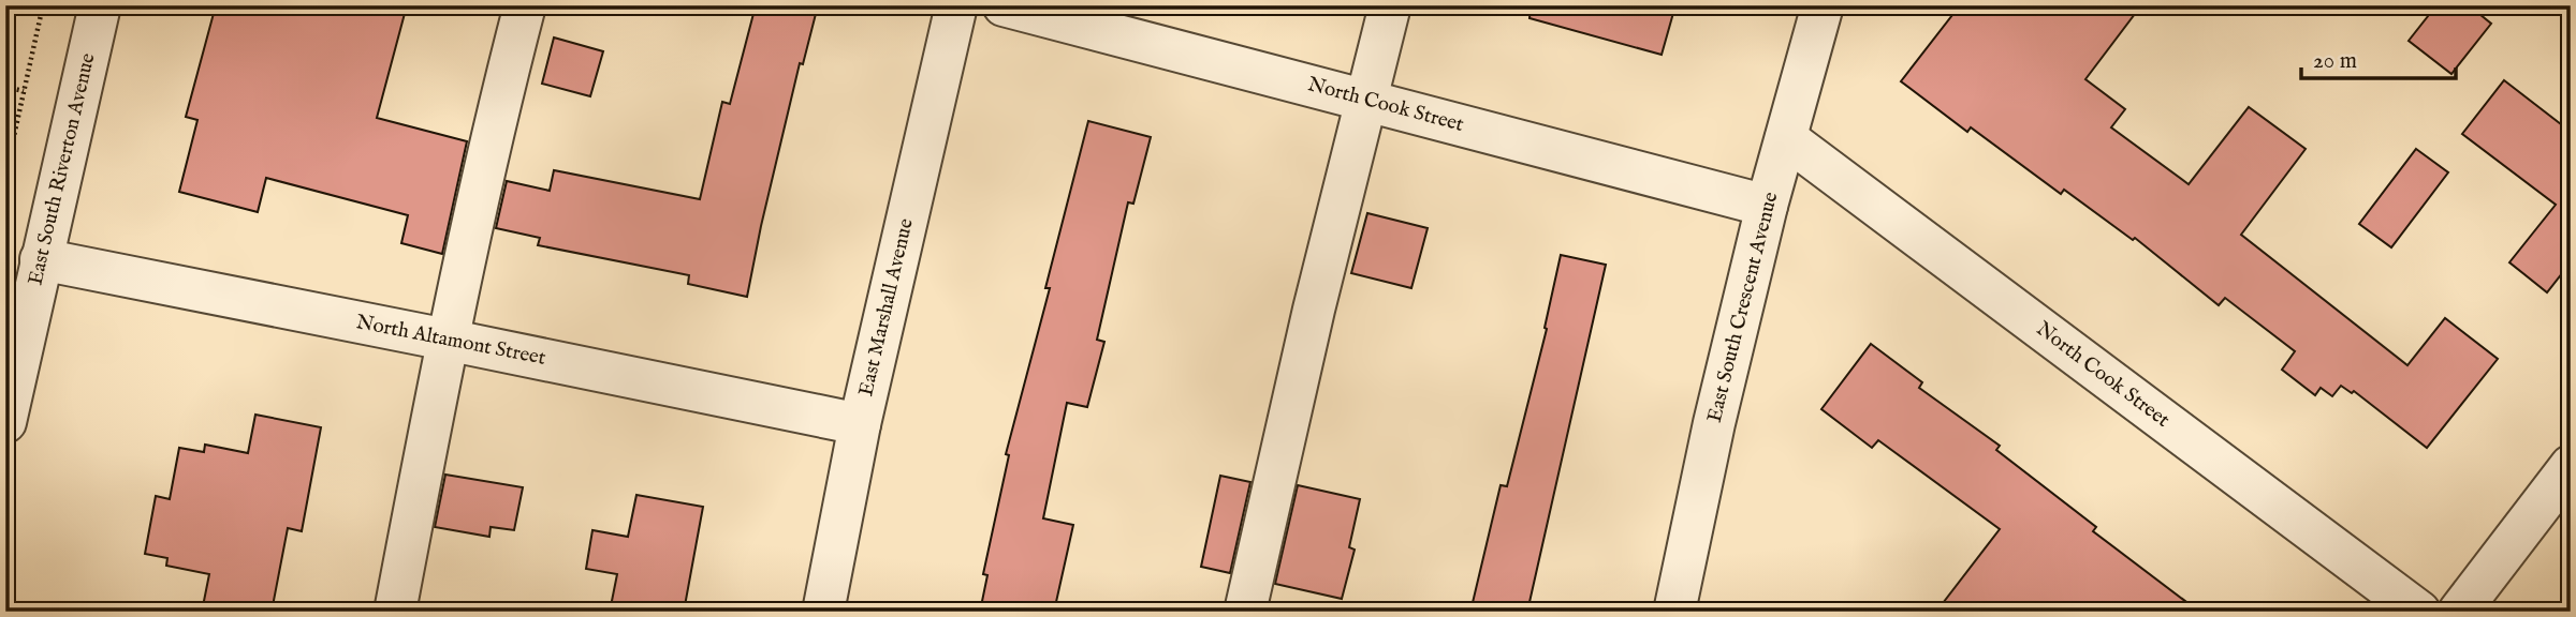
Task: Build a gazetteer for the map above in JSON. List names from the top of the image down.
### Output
{
  "streets": {
    "street": [
      "North Cook Street",
      "East South Riverton Avenue",
      "East Marshall Avenue",
      "East South Crescent Avenue",
      "North Altamont Street"
    ]
  },
  "crossings": [
    ["North Cook Street", "East South Crescent Avenue"],
    ["East South Riverton Avenue", "North Altamont Street"],
    ["East Marshall Avenue", "North Altamont Street"]
  ],
  "scale_bar": "20 m"
}
